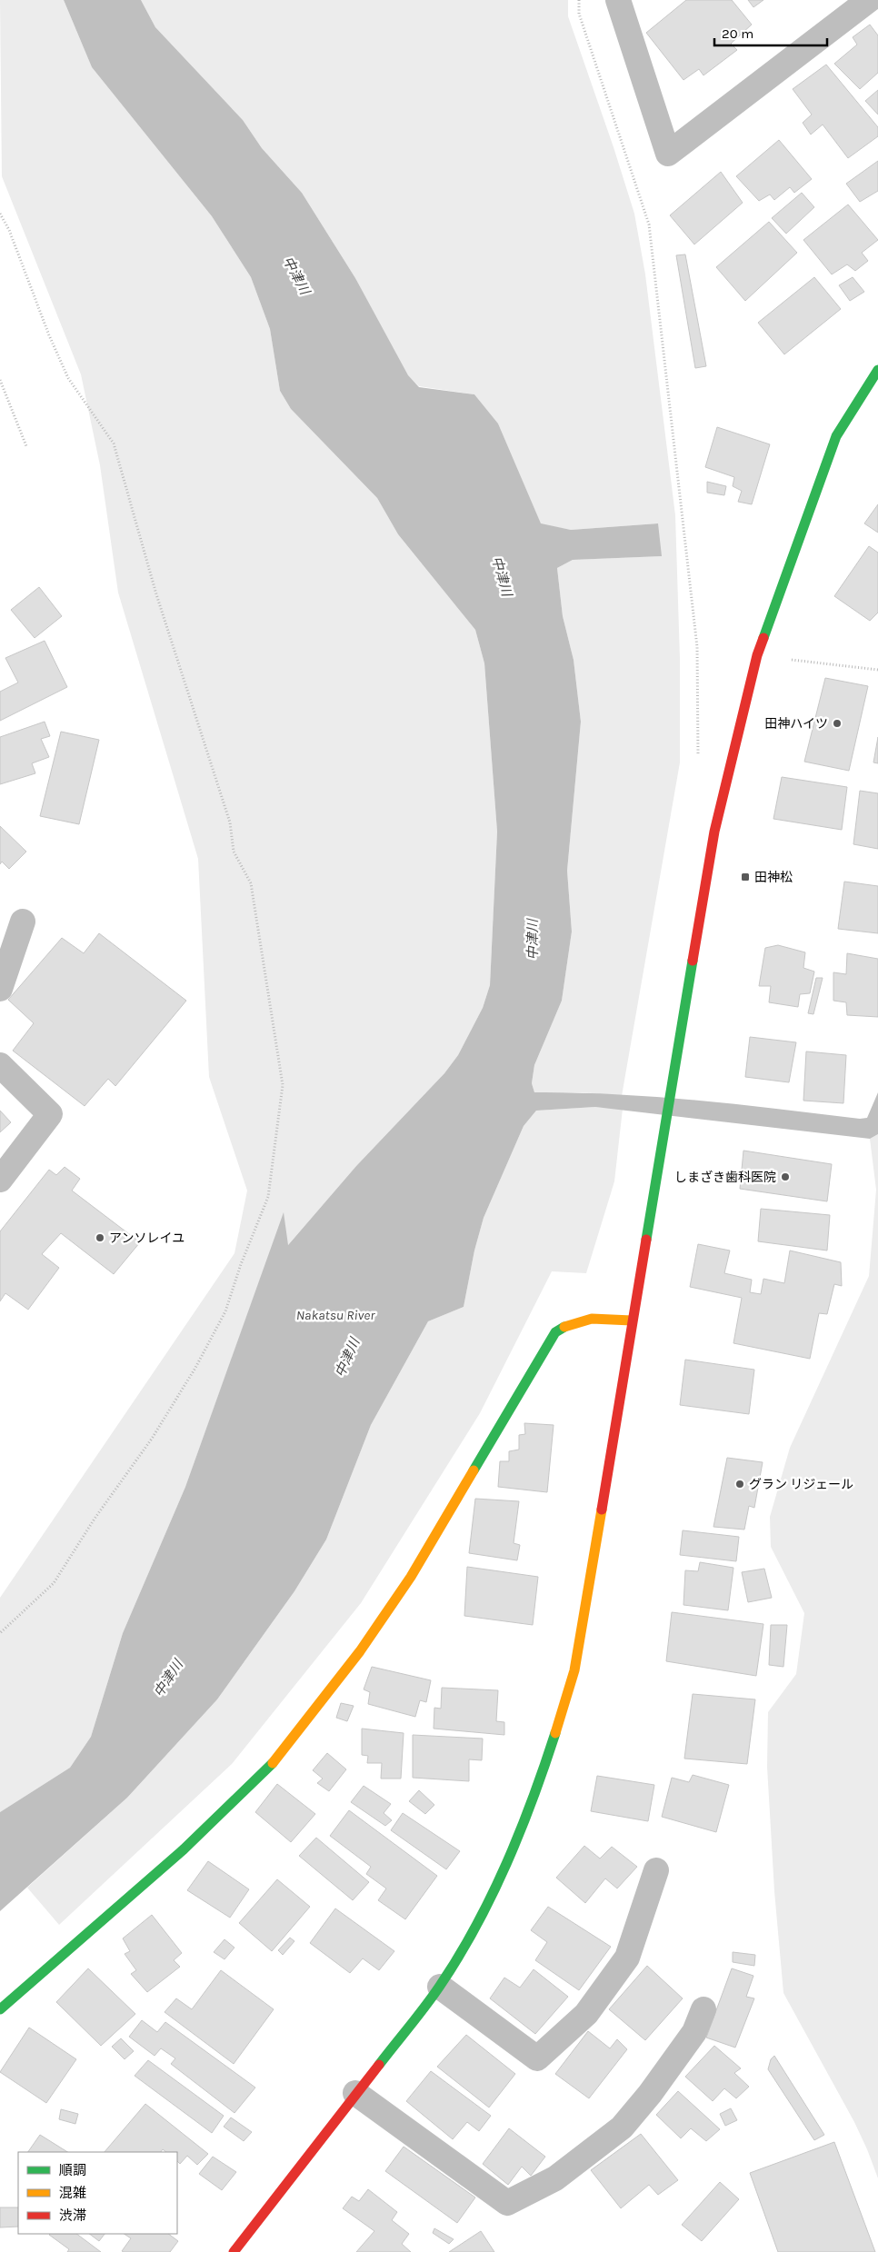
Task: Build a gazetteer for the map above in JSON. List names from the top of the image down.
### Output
{
  "water": ["中津川", "Nakatsu River"],
  "places": {
    "other": [
      "田神ハイツ",
      "しまざき歯科医院",
      "アンソレイユ",
      "グラン リジェール"
    ],
    "transit": ["田神松"]
  },
  "legend": ["順調", "混雑", "渋滞"],
  "scale_bar": "20 m"
}
